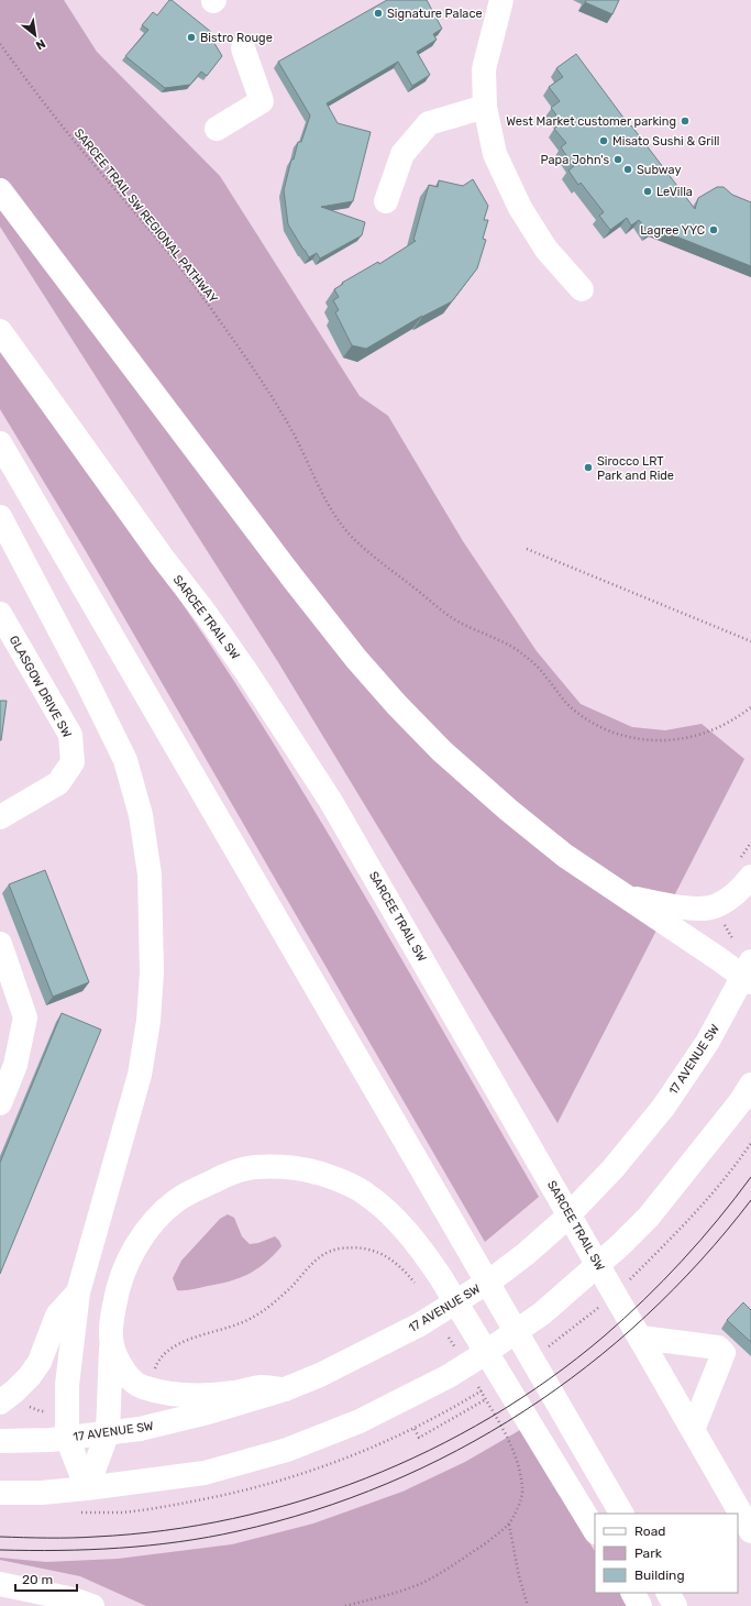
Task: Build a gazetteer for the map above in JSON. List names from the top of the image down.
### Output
{
  "streets": {
    "main road": ["SARCEE TRAIL SW", "GLASGOW DRIVE SW", "17 AVENUE SW"],
    "path": ["SARCEE TRAIL SW REGIONAL PATHWAY"]
  },
  "places": [
    "Signature Palace",
    "Bistro Rouge",
    "West Market customer parking",
    "Misato Sushi & Grill",
    "Papa John's",
    "Subway",
    "LeVilla",
    "Lagree YYC",
    "Sirocco LRT Park and Ride"
  ],
  "legend": ["Road", "Park", "Building"],
  "scale_bar": "20 m",
  "north": "bottom right"
}
